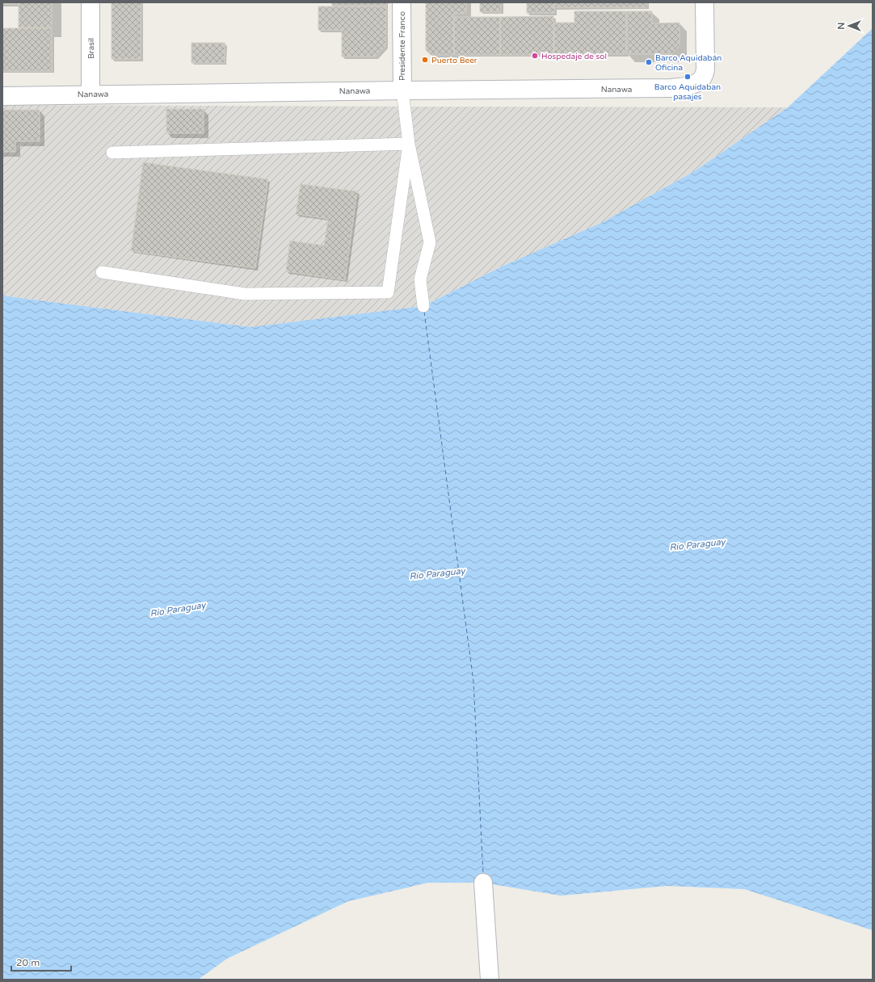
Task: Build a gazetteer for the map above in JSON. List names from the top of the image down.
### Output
{
  "streets": {
    "street": ["Presidente Franco", "Brasil", "Nanawa"]
  },
  "crossings": [
    ["Presidente Franco", "Nanawa"],
    ["Brasil", "Nanawa"]
  ],
  "water": ["Río Paraguay"],
  "places": [
    "Hospedaje de sol",
    "Puerto Beer",
    "Barco Aquidabán Oficina",
    "Barco Aquidaban pasajes"
  ],
  "scale_bar": "20 m",
  "north": "left"
}
